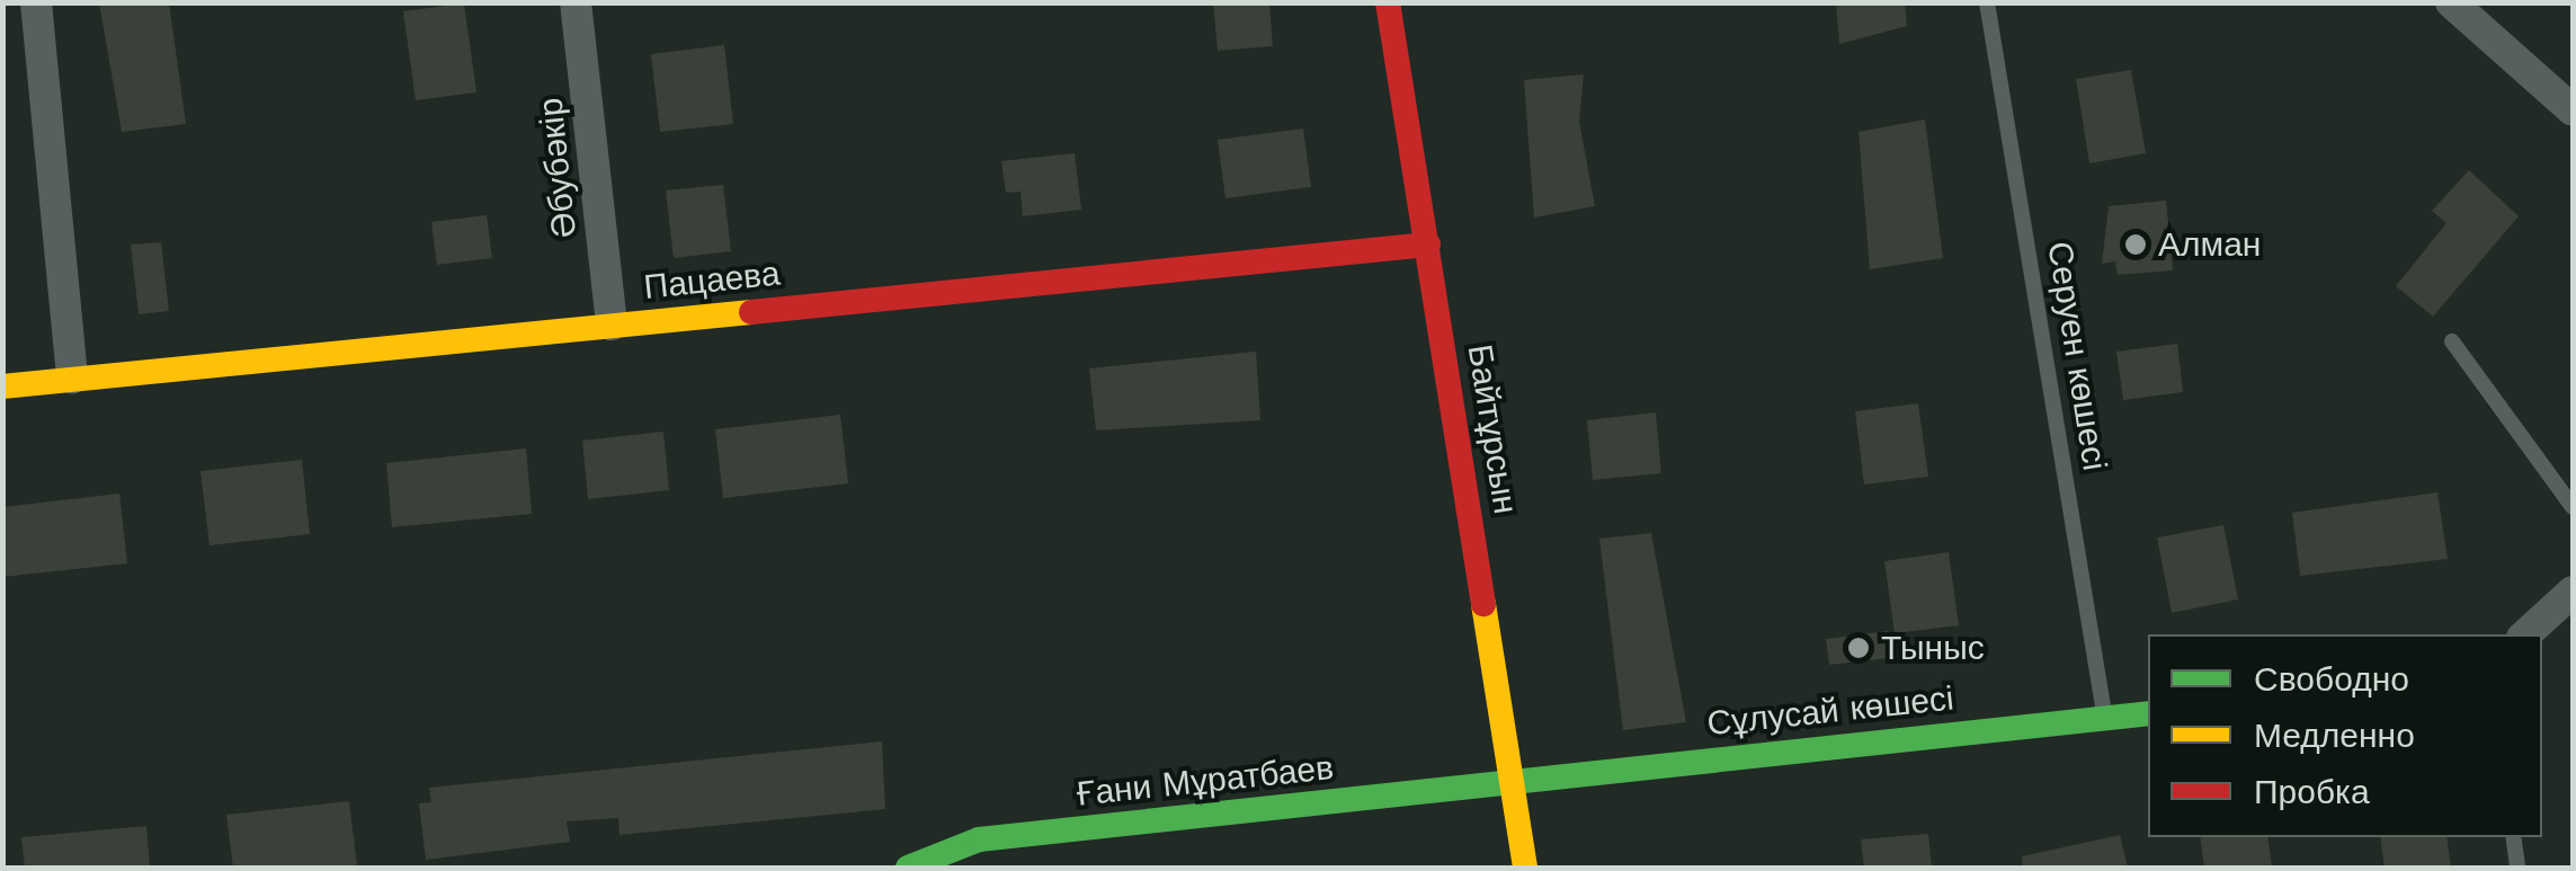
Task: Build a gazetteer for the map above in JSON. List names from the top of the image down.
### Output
{
  "streets": {
    "street": [
      "Әбубәкір",
      "Пацаева",
      "Байтұрсын",
      "Сұлусай көшесі",
      "Ғани Мұратбаев"
    ],
    "lane": ["Серуен көшесі"]
  },
  "crossings": [
    ["Әбубәкір", "Пацаева"],
    ["Пацаева", "Байтұрсын"],
    ["Серуен көшесі", "Сұлусай көшесі"],
    ["Байтұрсын", "Сұлусай көшесі"],
    ["Байтұрсын", "Ғани Мұратбаев"],
    ["Сұлусай көшесі", "Ғани Мұратбаев"]
  ],
  "places": ["Алман", "Тыныс"],
  "legend": ["Свободно", "Медленно", "Пробка"]
}
